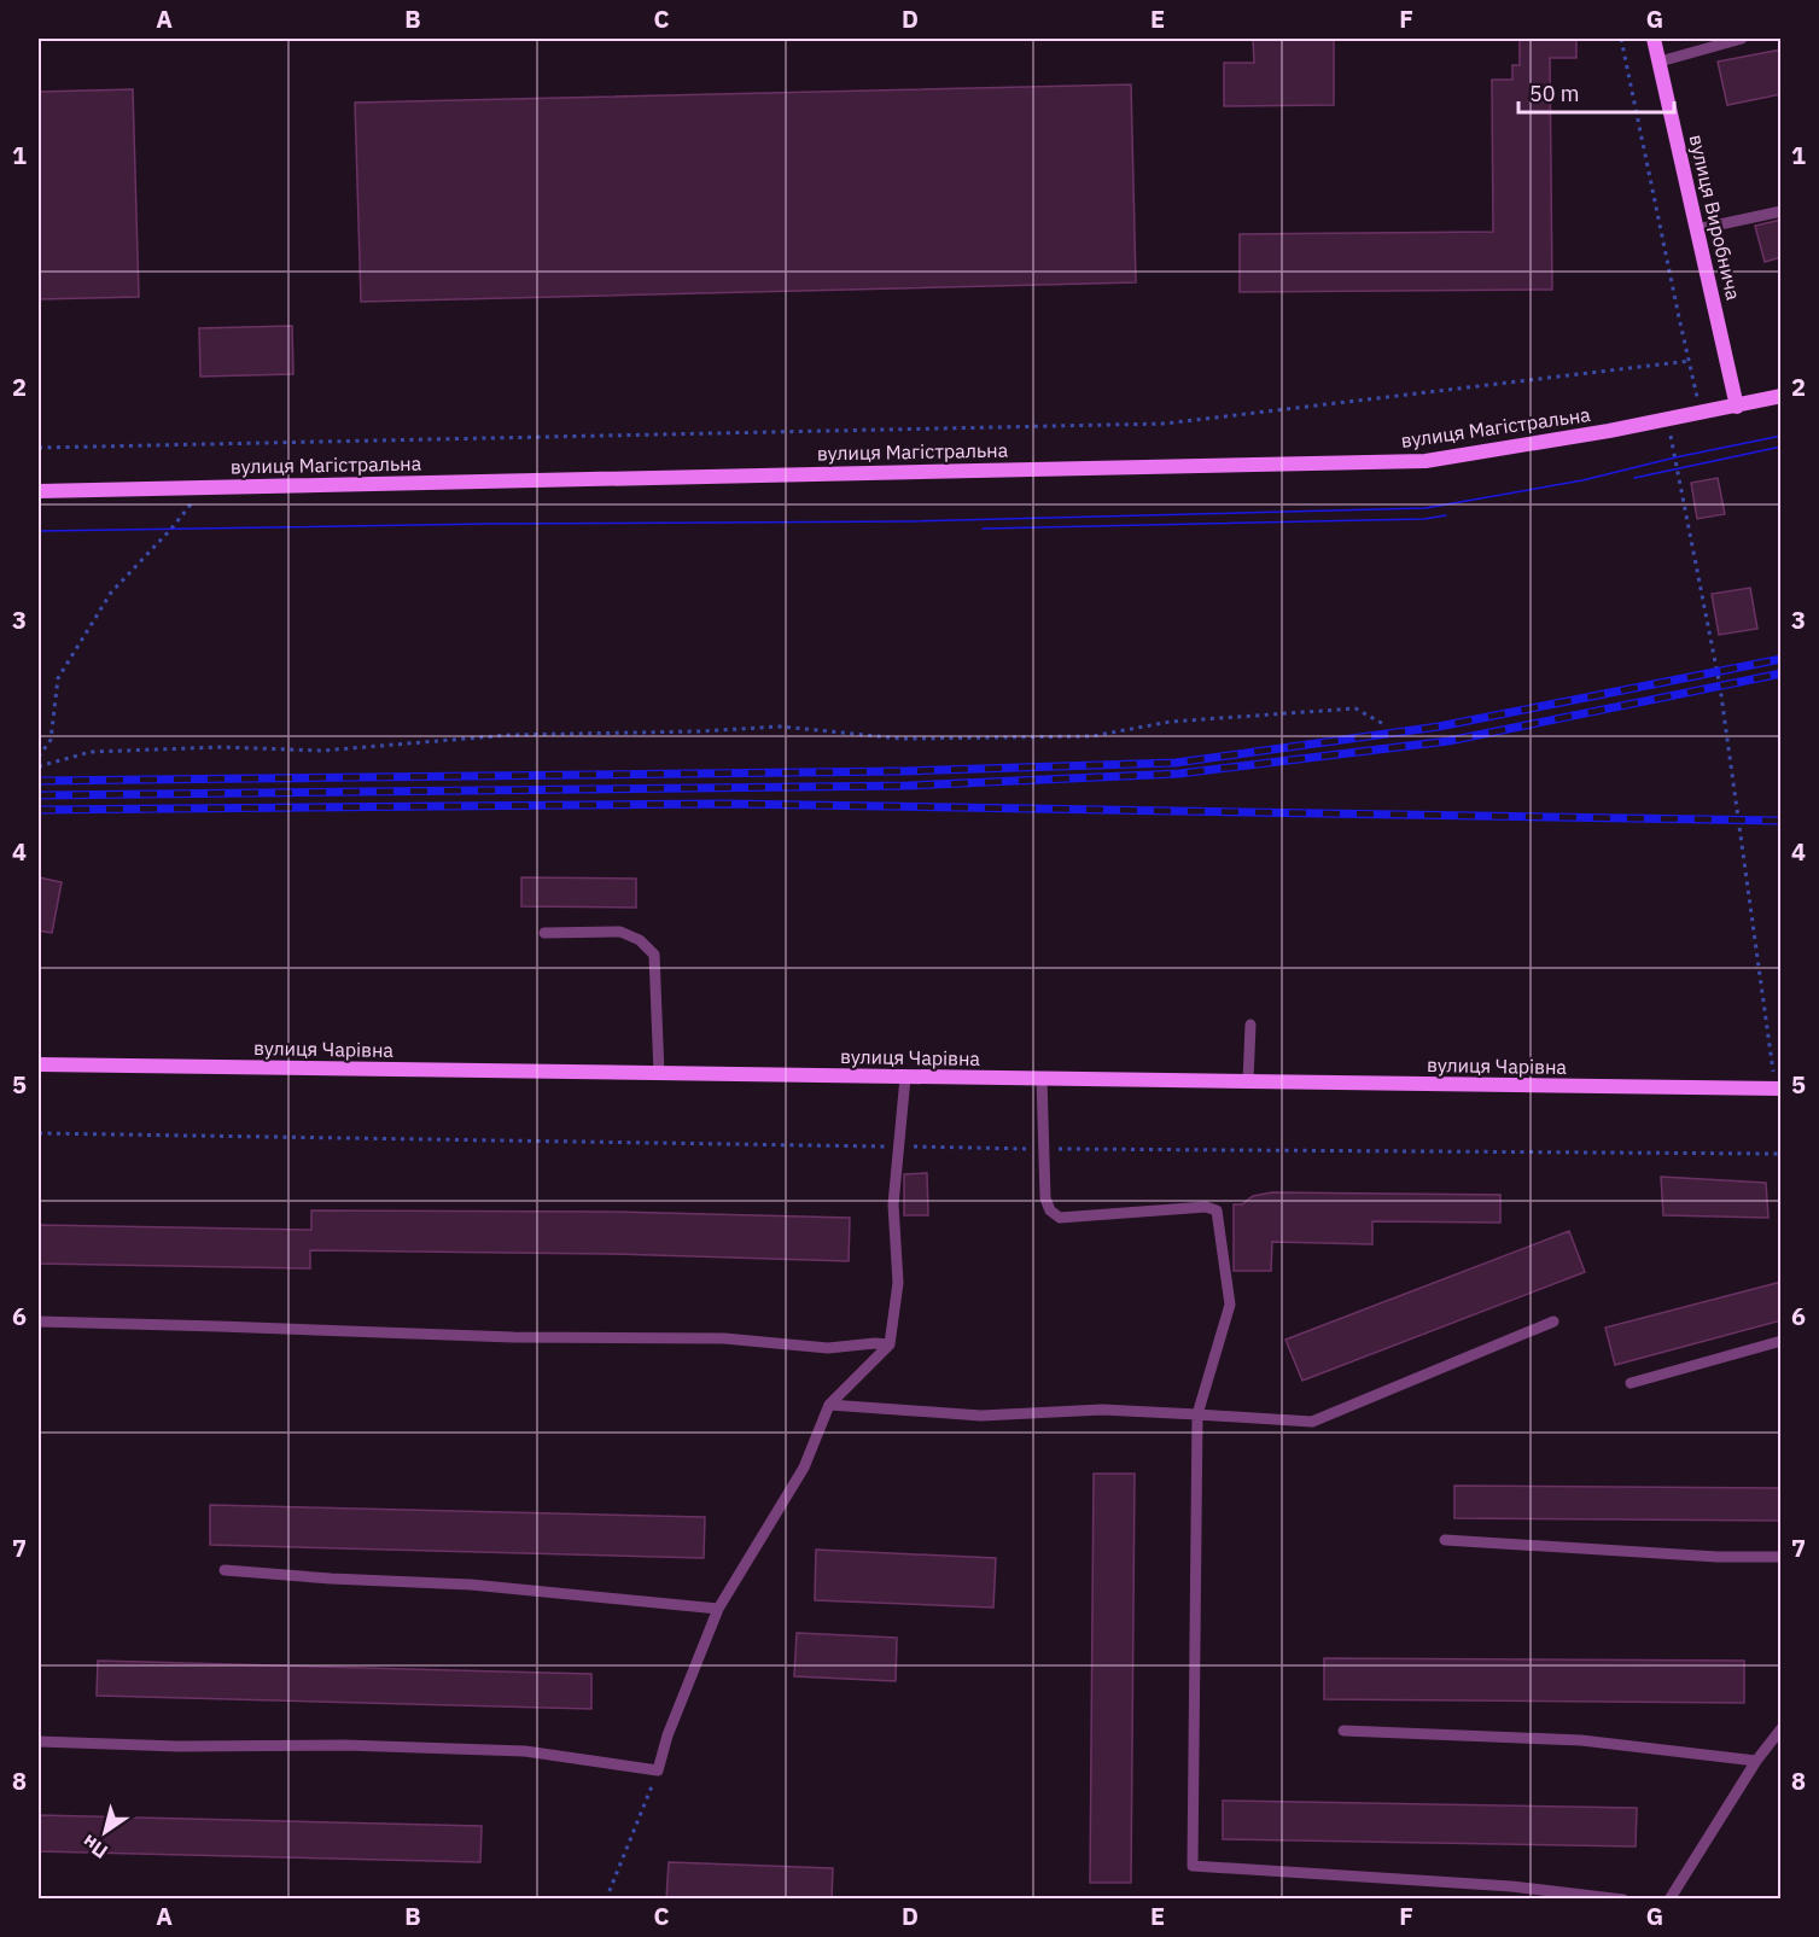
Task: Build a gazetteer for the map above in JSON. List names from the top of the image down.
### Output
{
  "streets": {
    "street": ["вулиця Виробнича", "вулиця Магістральна", "вулиця Чарівна"]
  },
  "crossings": [
    ["вулиця Виробнича", "вулиця Магістральна"]
  ],
  "scale_bar": "50 m",
  "north": "bottom left",
  "grid": {
    "columns": [
      "A",
      "B",
      "C",
      "D",
      "E",
      "F",
      "G"
    ],
    "rows": [
      "1",
      "2",
      "3",
      "4",
      "5",
      "6",
      "7",
      "8"
    ]
  }
}
